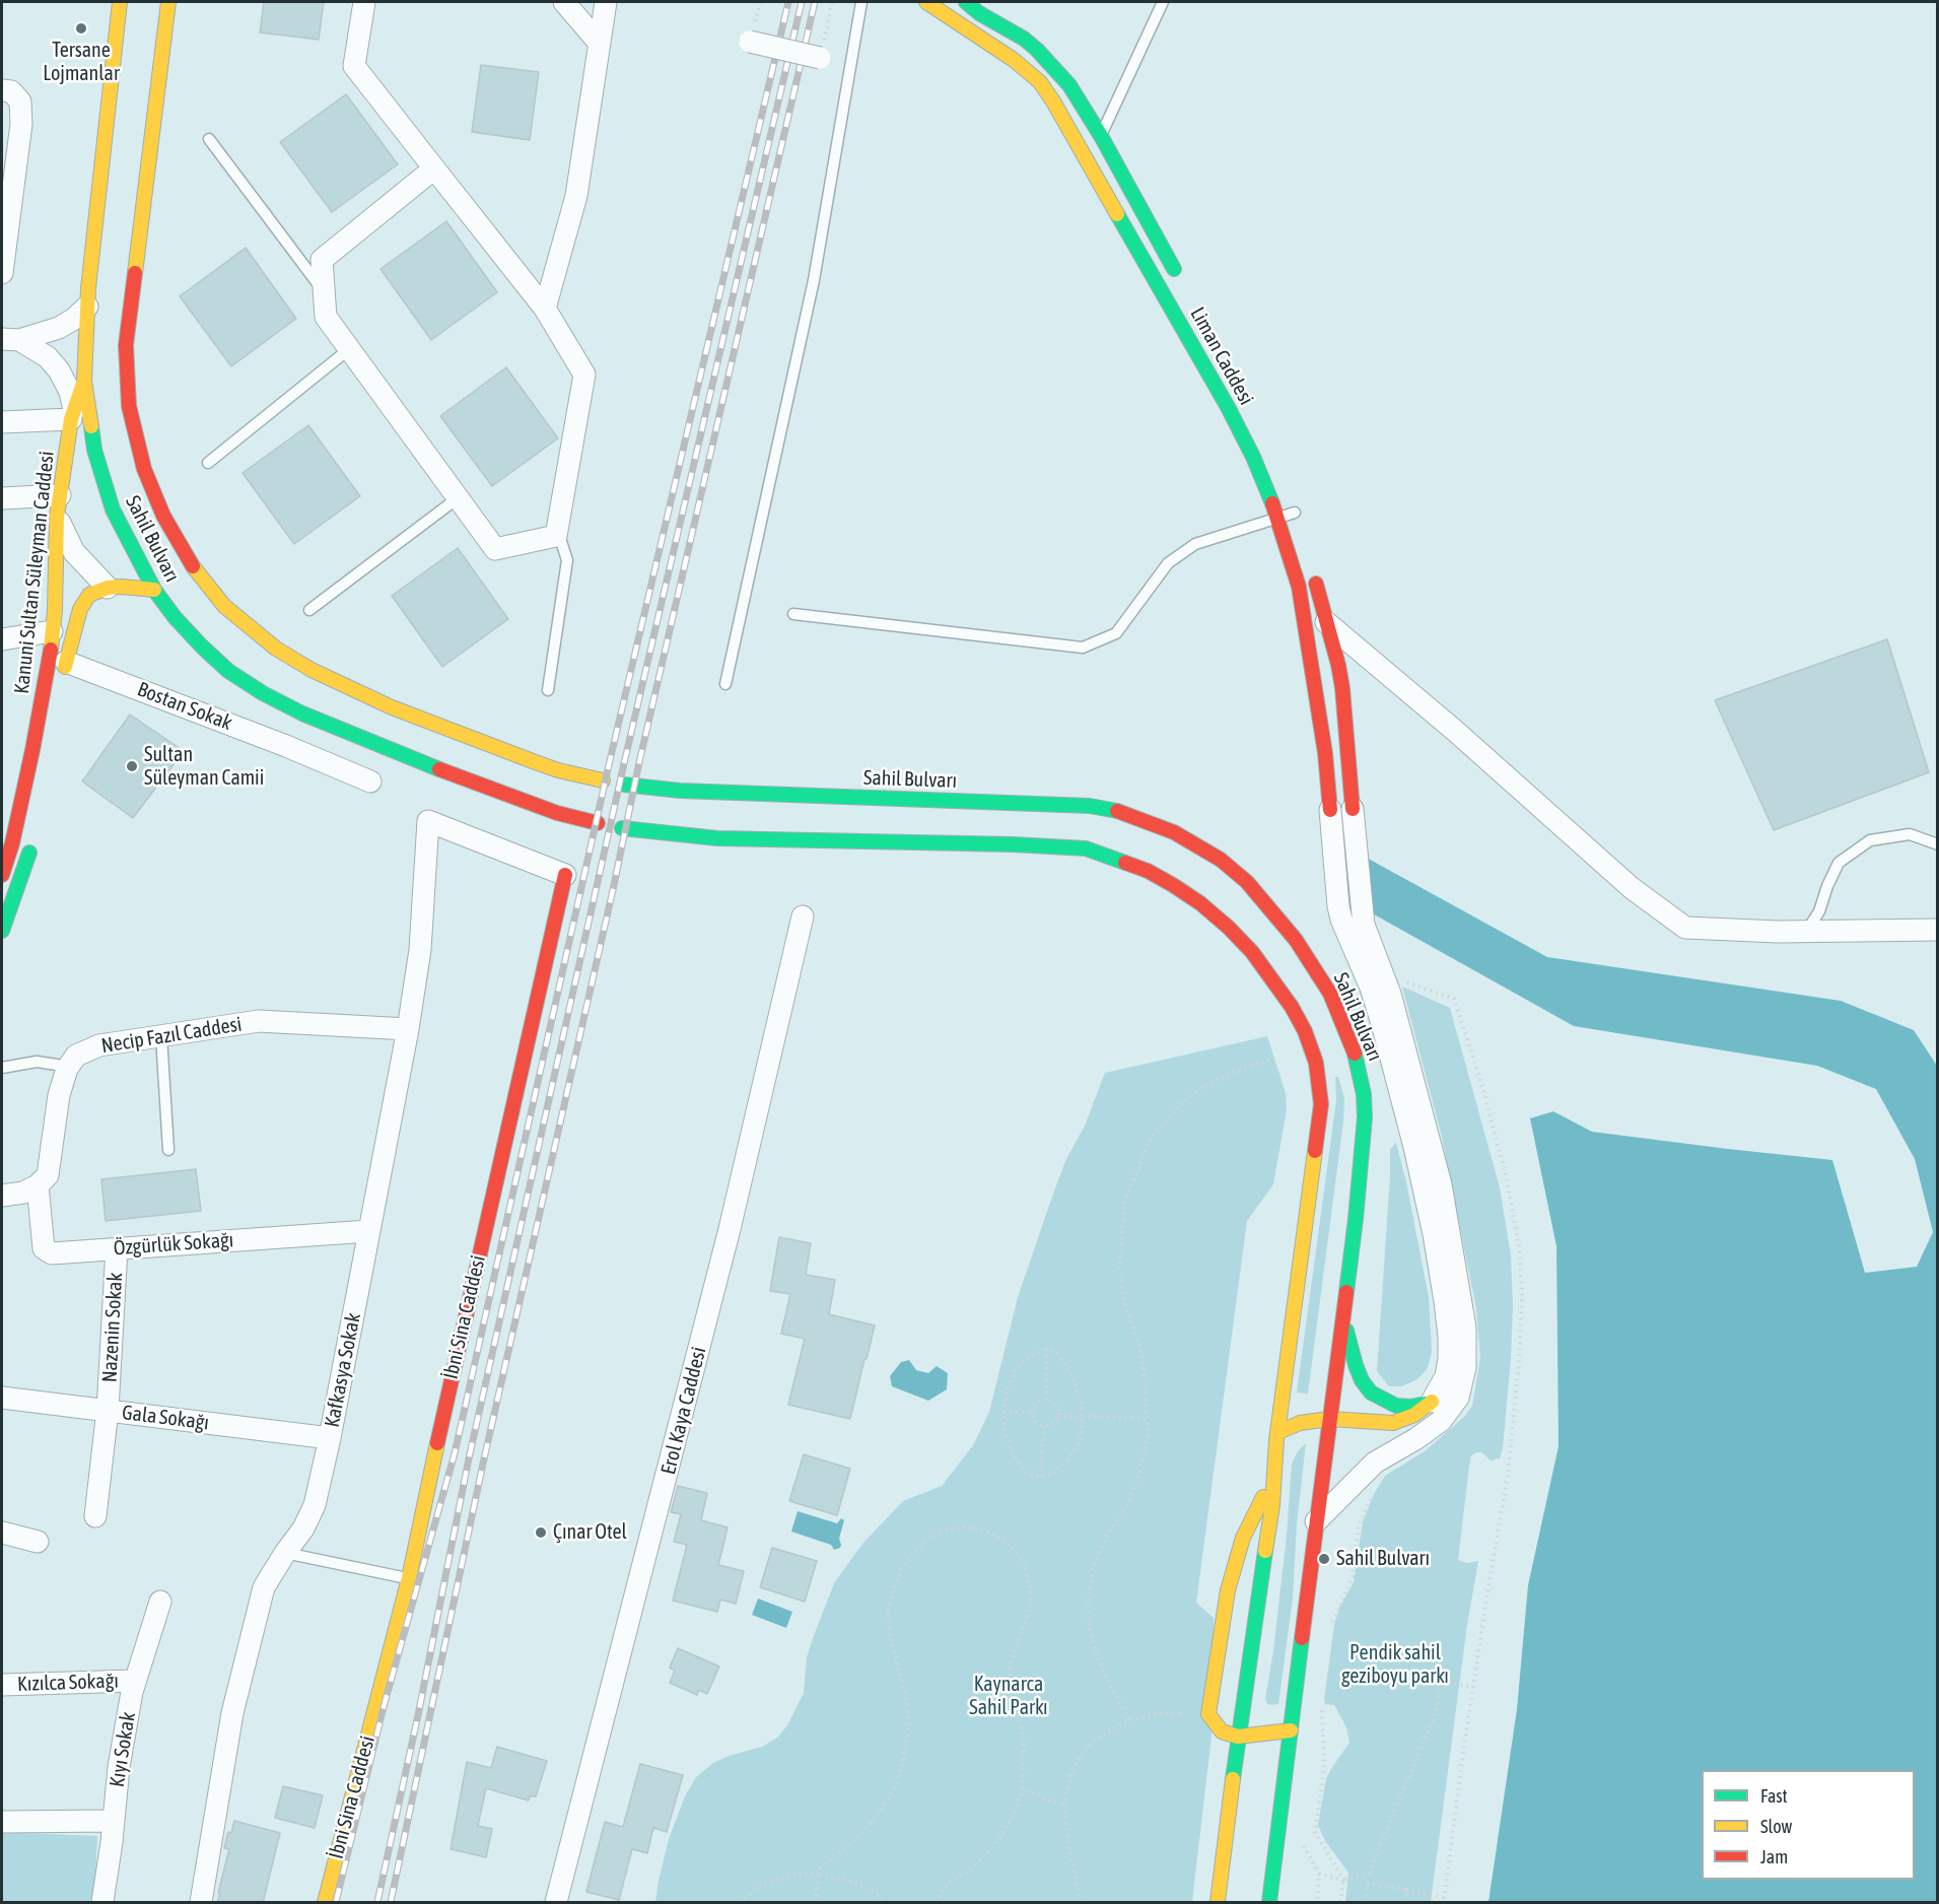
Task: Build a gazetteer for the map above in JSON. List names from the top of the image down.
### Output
{
  "streets": {
    "main road": [
      "Liman Caddesi",
      "Sahil Bulvarı",
      "Kanuni Sultan Süleyman Caddesi",
      "İbni Sina Caddesi"
    ],
    "street": [
      "Bostan Sokak",
      "Necip Fazıl Caddesi",
      "Özgürlük Sokağı",
      "Nazenin Sokak",
      "Kafkasya Sokak",
      "Erol Kaya Caddesi",
      "Gala Sokağı",
      "Kızılca Sokağı",
      "Kıyı Sokak"
    ]
  },
  "crossings": [
    ["Sahil Bulvarı", "Kanuni Sultan Süleyman Caddesi"],
    ["Kanuni Sultan Süleyman Caddesi", "Bostan Sokak"],
    ["Necip Fazıl Caddesi", "Kafkasya Sokak"],
    ["Özgürlük Sokağı", "Nazenin Sokak"],
    ["Özgürlük Sokağı", "Kafkasya Sokak"],
    ["İbni Sina Caddesi", "Kafkasya Sokak"],
    ["Nazenin Sokak", "Gala Sokağı"],
    ["Kafkasya Sokak", "Gala Sokağı"],
    ["Kızılca Sokağı", "Kıyı Sokak"]
  ],
  "parks": ["Pendik sahil geziboyu parkı", "Kaynarca Sahil Parkı"],
  "places": [
    "Tersane Lojmanlar",
    "Sultan Süleyman Camii",
    "Çınar Otel",
    "Sahil Bulvarı"
  ],
  "legend": ["Fast", "Slow", "Jam"]
}
